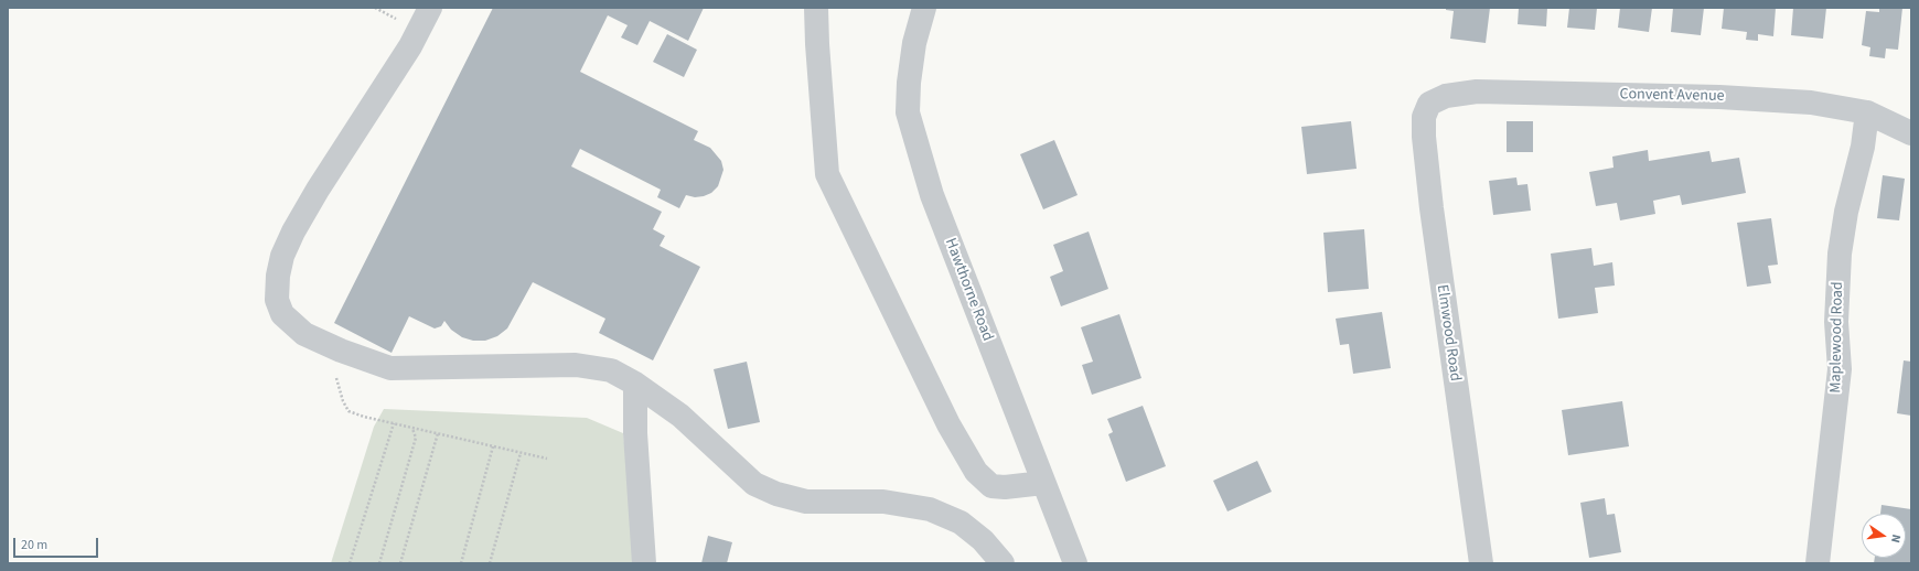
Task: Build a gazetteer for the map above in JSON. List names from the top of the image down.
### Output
{
  "streets": {
    "street": [
      "Convent Avenue",
      "Hawthorne Road",
      "Elmwood Road",
      "Maplewood Road"
    ]
  },
  "crossings": [
    ["Convent Avenue", "Elmwood Road"],
    ["Convent Avenue", "Maplewood Road"]
  ],
  "scale_bar": "20 m",
  "north": "right"
}
